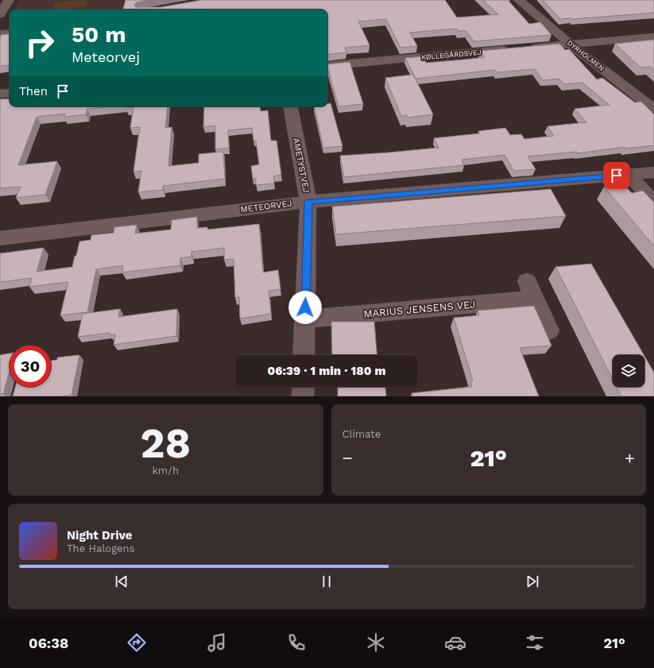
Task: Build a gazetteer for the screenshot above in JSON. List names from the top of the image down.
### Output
{
  "streets": {
    "street": [
      "KØLLEGÅRDSVEJ",
      "DYRHOLMEN",
      "AMETYSTVEJ",
      "METEORVEJ",
      "MARIUS JENSENS VEJ"
    ]
  },
  "crossings": [
    ["AMETYSTVEJ", "METEORVEJ"],
    ["AMETYSTVEJ", "MARIUS JENSENS VEJ"]
  ],
  "page": {
    "turn": ["50 m", "Meteorvej"],
    "then": "Then",
    "limit": "30",
    "trip": "06:39 · 1 min · 180 m",
    "tile": [
      ["28", "km/h"],
      "Climate"
    ],
    "heat": ["−", "21°", "+"],
    "song": ["Night Drive", "The Halogens"],
    "tabs": ["06:38", "21°"]
  }
}
